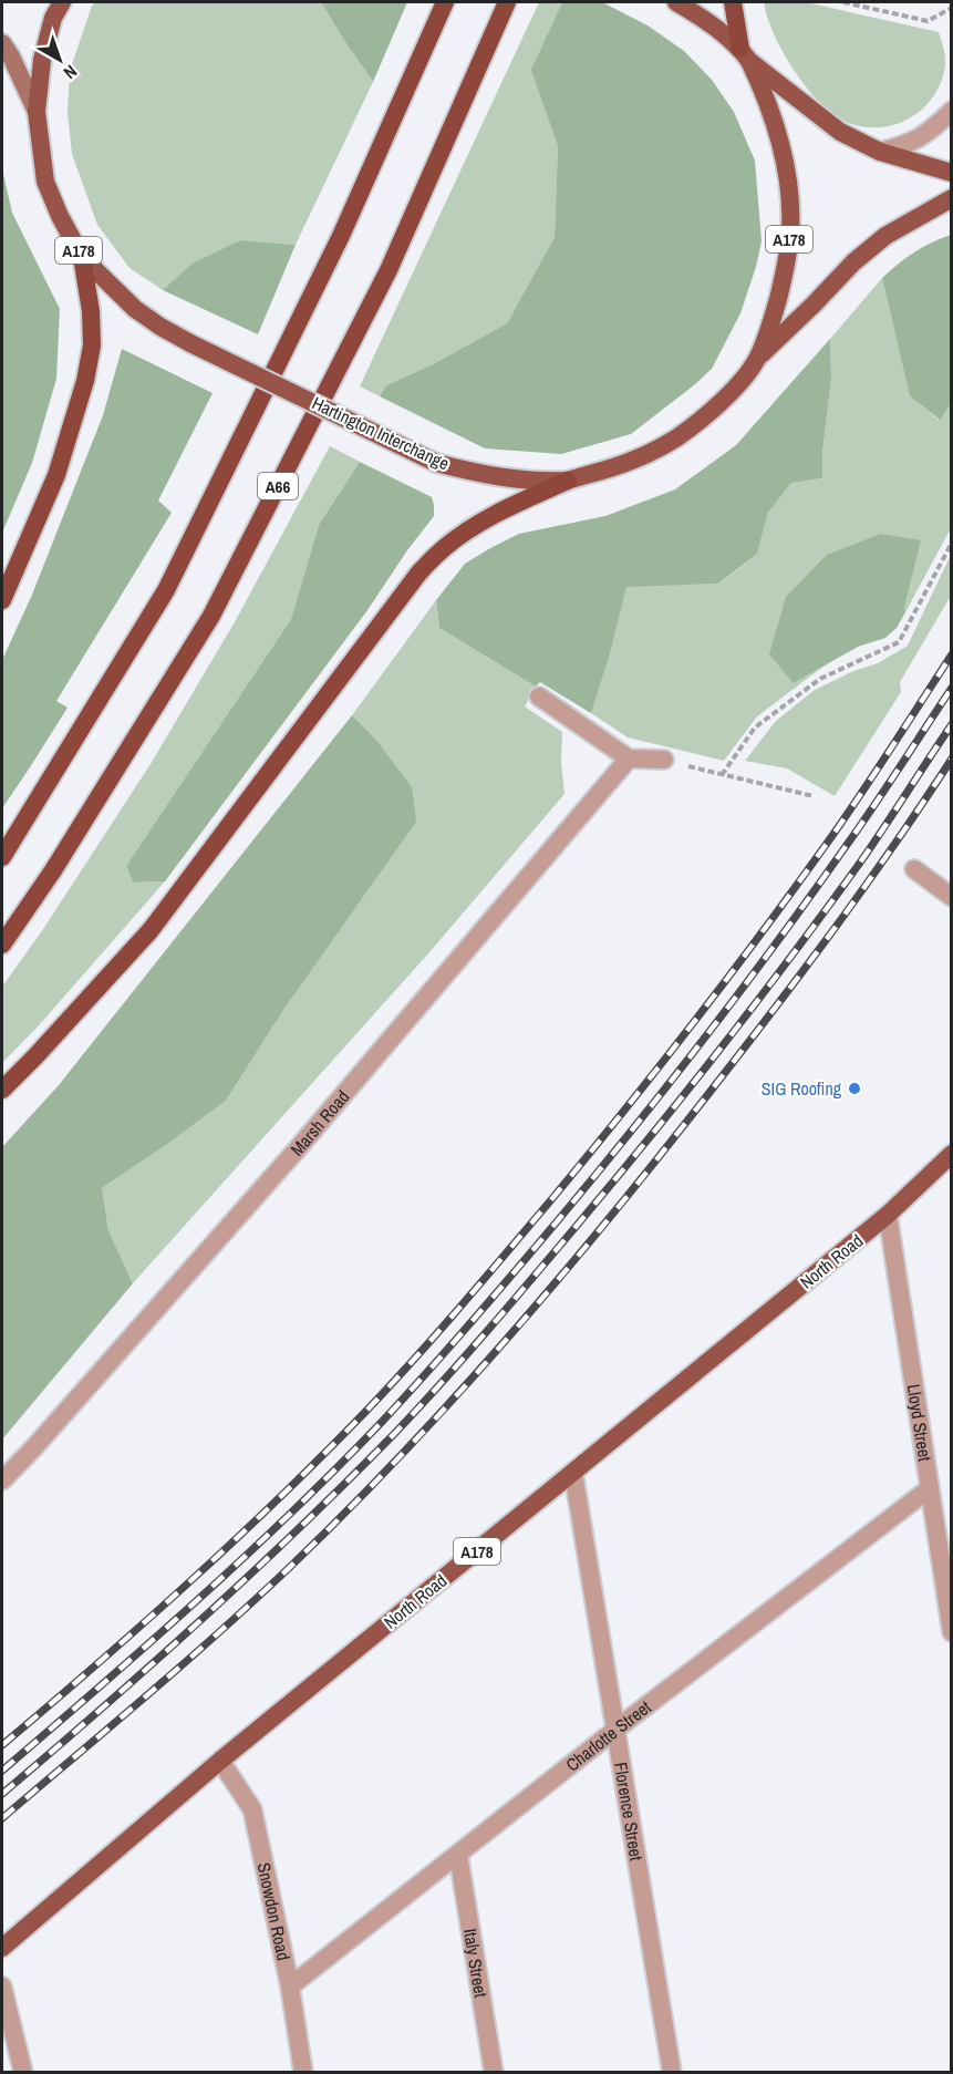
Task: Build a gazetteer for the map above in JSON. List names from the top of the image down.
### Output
{
  "streets": {
    "highway": ["A66"],
    "main road": ["A178", "Hartington Interchange", "North Road"],
    "street": [
      "Marsh Road",
      "Lloyd Street",
      "Charlotte Street",
      "Florence Street",
      "Snowdon Road",
      "Italy Street"
    ]
  },
  "crossings": [
    ["A178", "Hartington Interchange"],
    ["North Road", "Lloyd Street"],
    ["North Road", "Florence Street"],
    ["North Road", "Snowdon Road"],
    ["Lloyd Street", "Charlotte Street"],
    ["Charlotte Street", "Florence Street"],
    ["Charlotte Street", "Snowdon Road"],
    ["Charlotte Street", "Italy Street"]
  ],
  "places": ["SIG Roofing"],
  "north": "bottom right"
}
